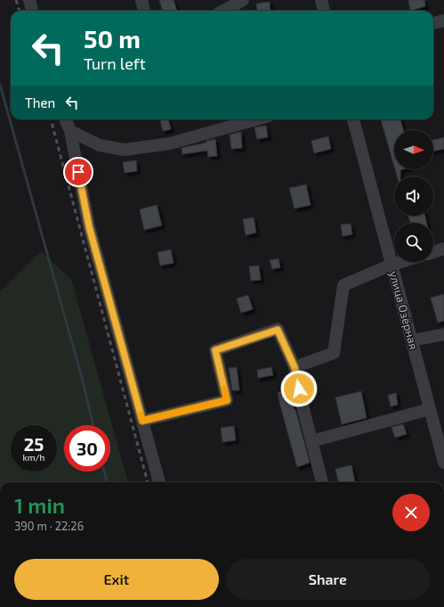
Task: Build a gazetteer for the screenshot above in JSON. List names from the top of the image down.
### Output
{
  "streets": {
    "street": ["улица Озёрная"]
  },
  "north": "right",
  "page": {
    "turn": ["50 m", "Turn left"],
    "then": "Then",
    "speed": "25 km/h",
    "limit": "30",
    "heading": ["1 min", "390 m · 22:26"],
    "buttons": ["Exit", "Share"]
  }
}
